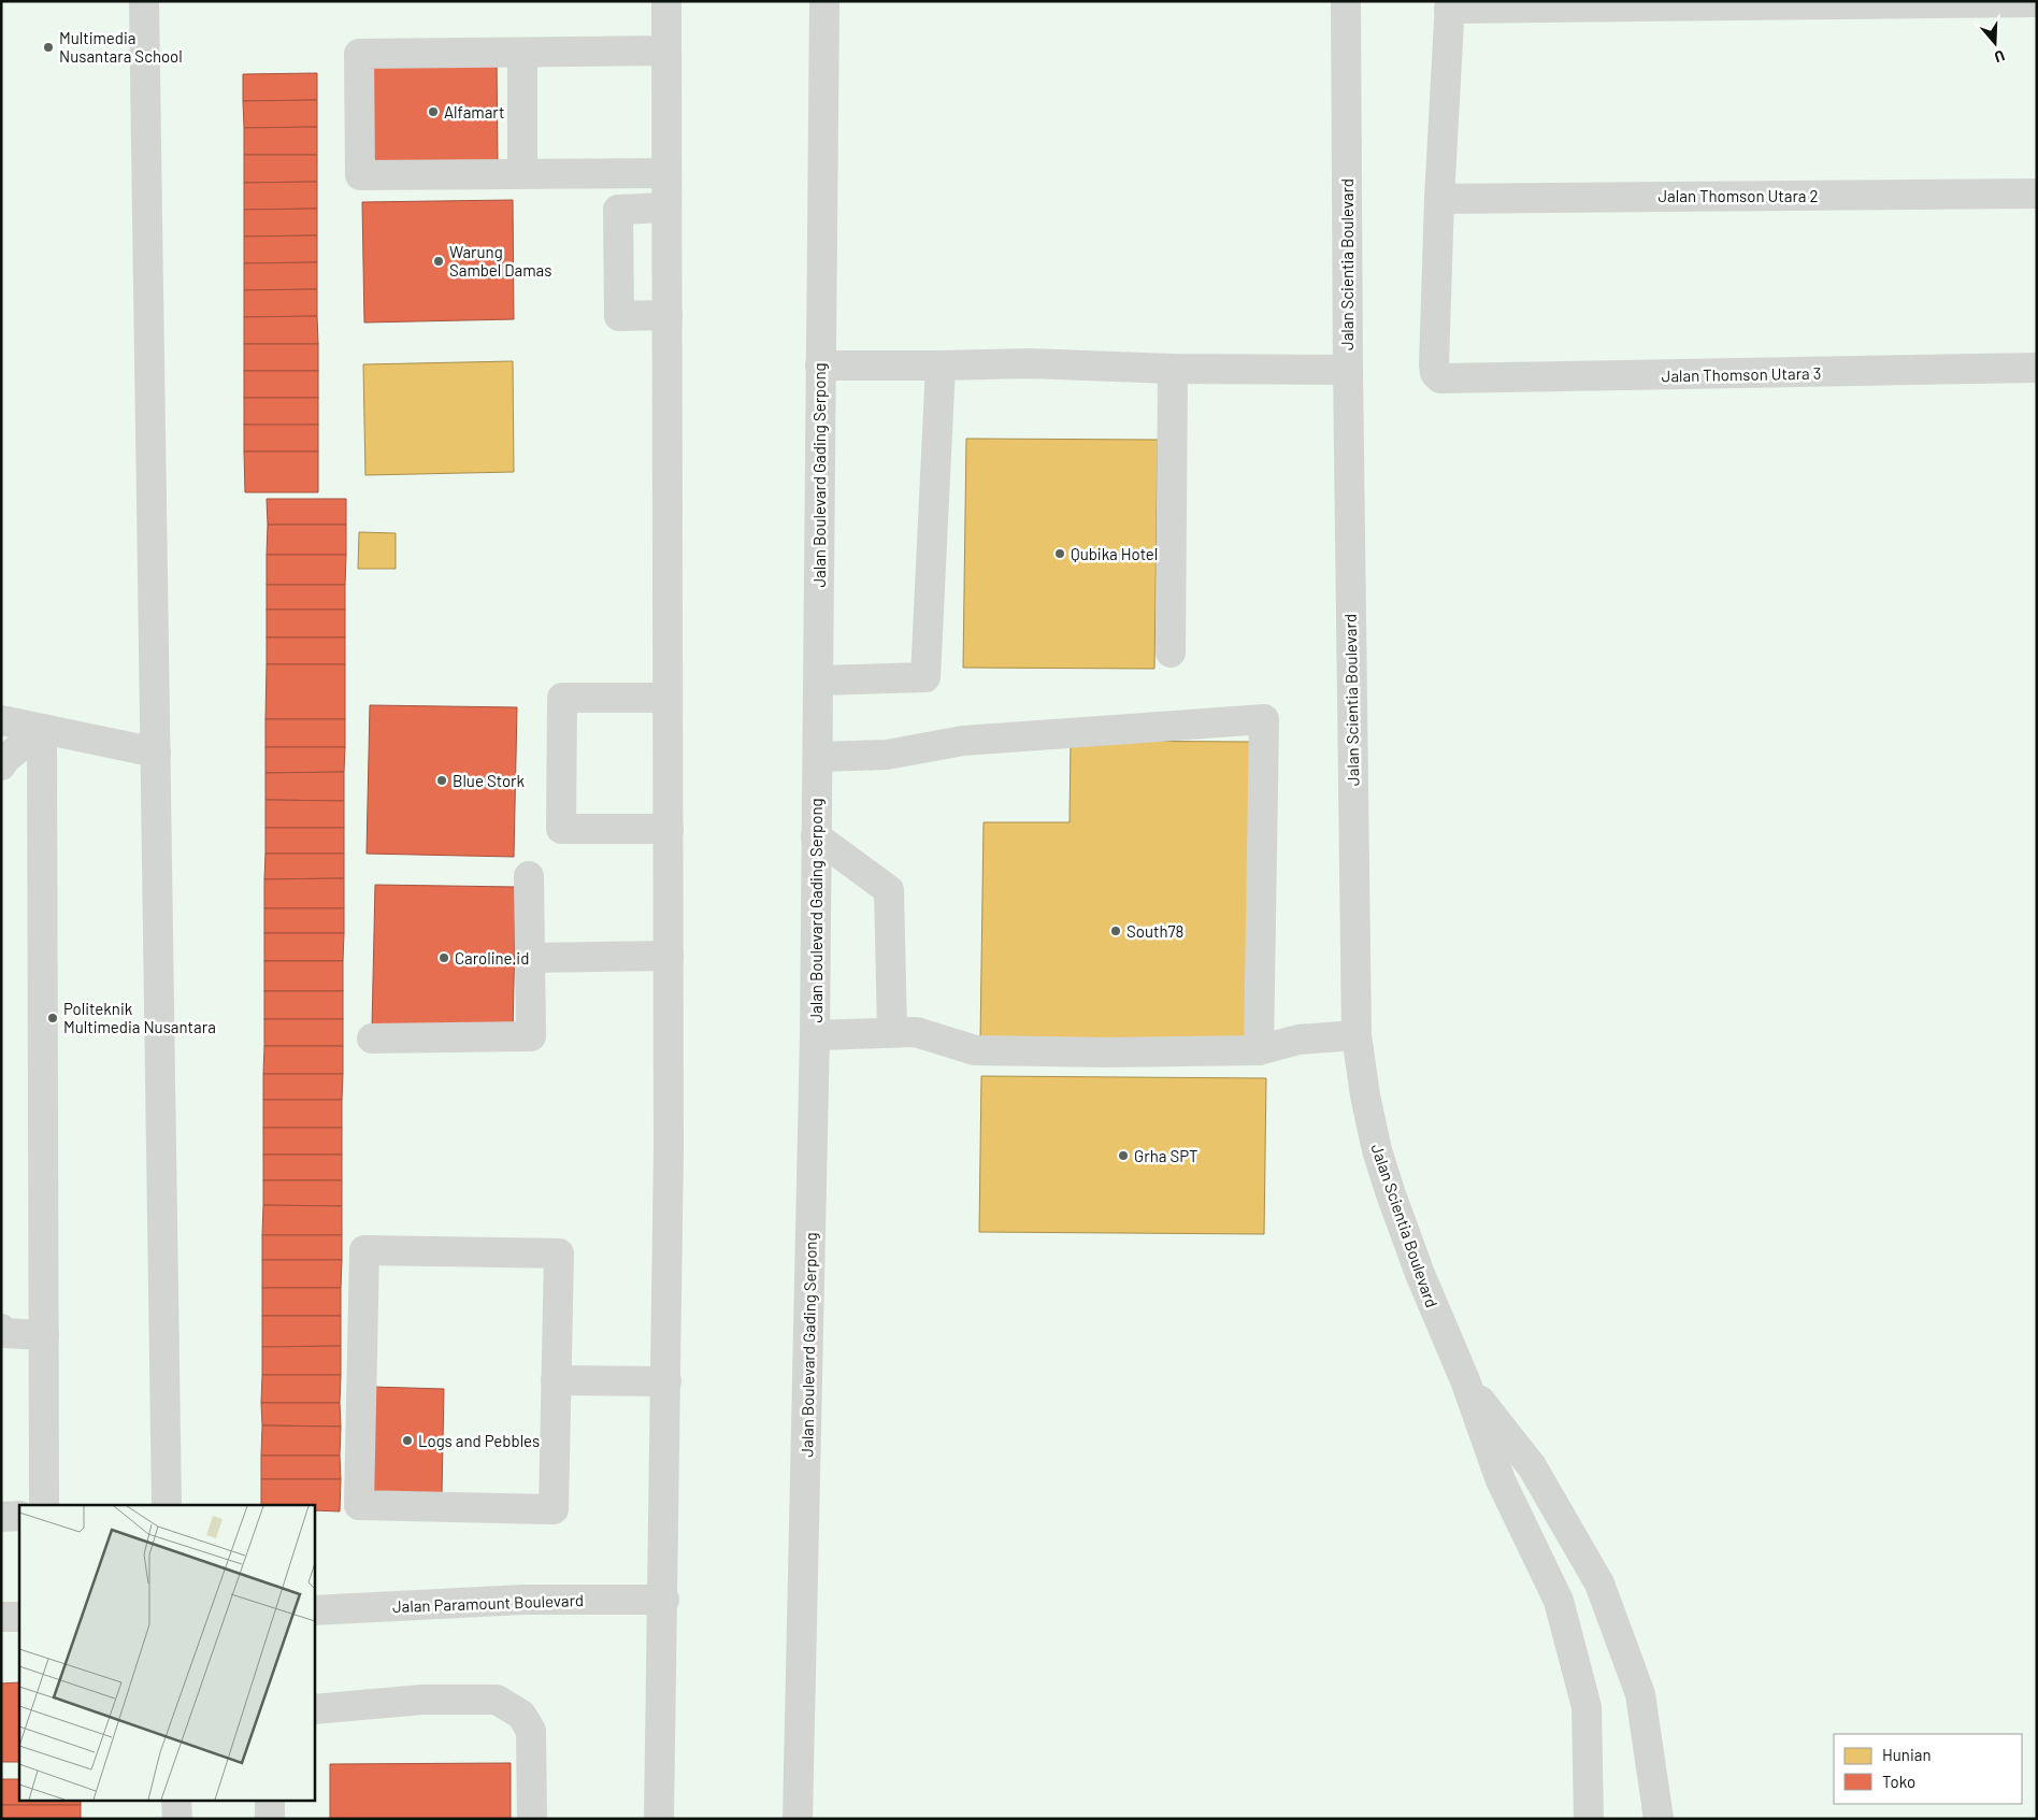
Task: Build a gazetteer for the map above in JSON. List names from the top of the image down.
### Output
{
  "streets": {
    "street": [
      "Jalan Thomson Utara 2",
      "Jalan Scientia Boulevard",
      "Jalan Thomson Utara 3",
      "Jalan Boulevard Gading Serpong",
      "Jalan Paramount Boulevard"
    ]
  },
  "crossings": [
    ["Jalan Thomson Utara 2", "Jalan Thomson Utara 3"]
  ],
  "places": [
    "Multimedia Nusantara School",
    "Alfamart",
    "Warung Sambel Damas",
    "Qubika Hotel",
    "Blue Stork",
    "South78",
    "Caroline.id",
    "Politeknik Multimedia Nusantara",
    "Grha SPT",
    "Logs and Pebbles"
  ],
  "legend": ["Hunian", "Toko"],
  "north": "bottom"
}
